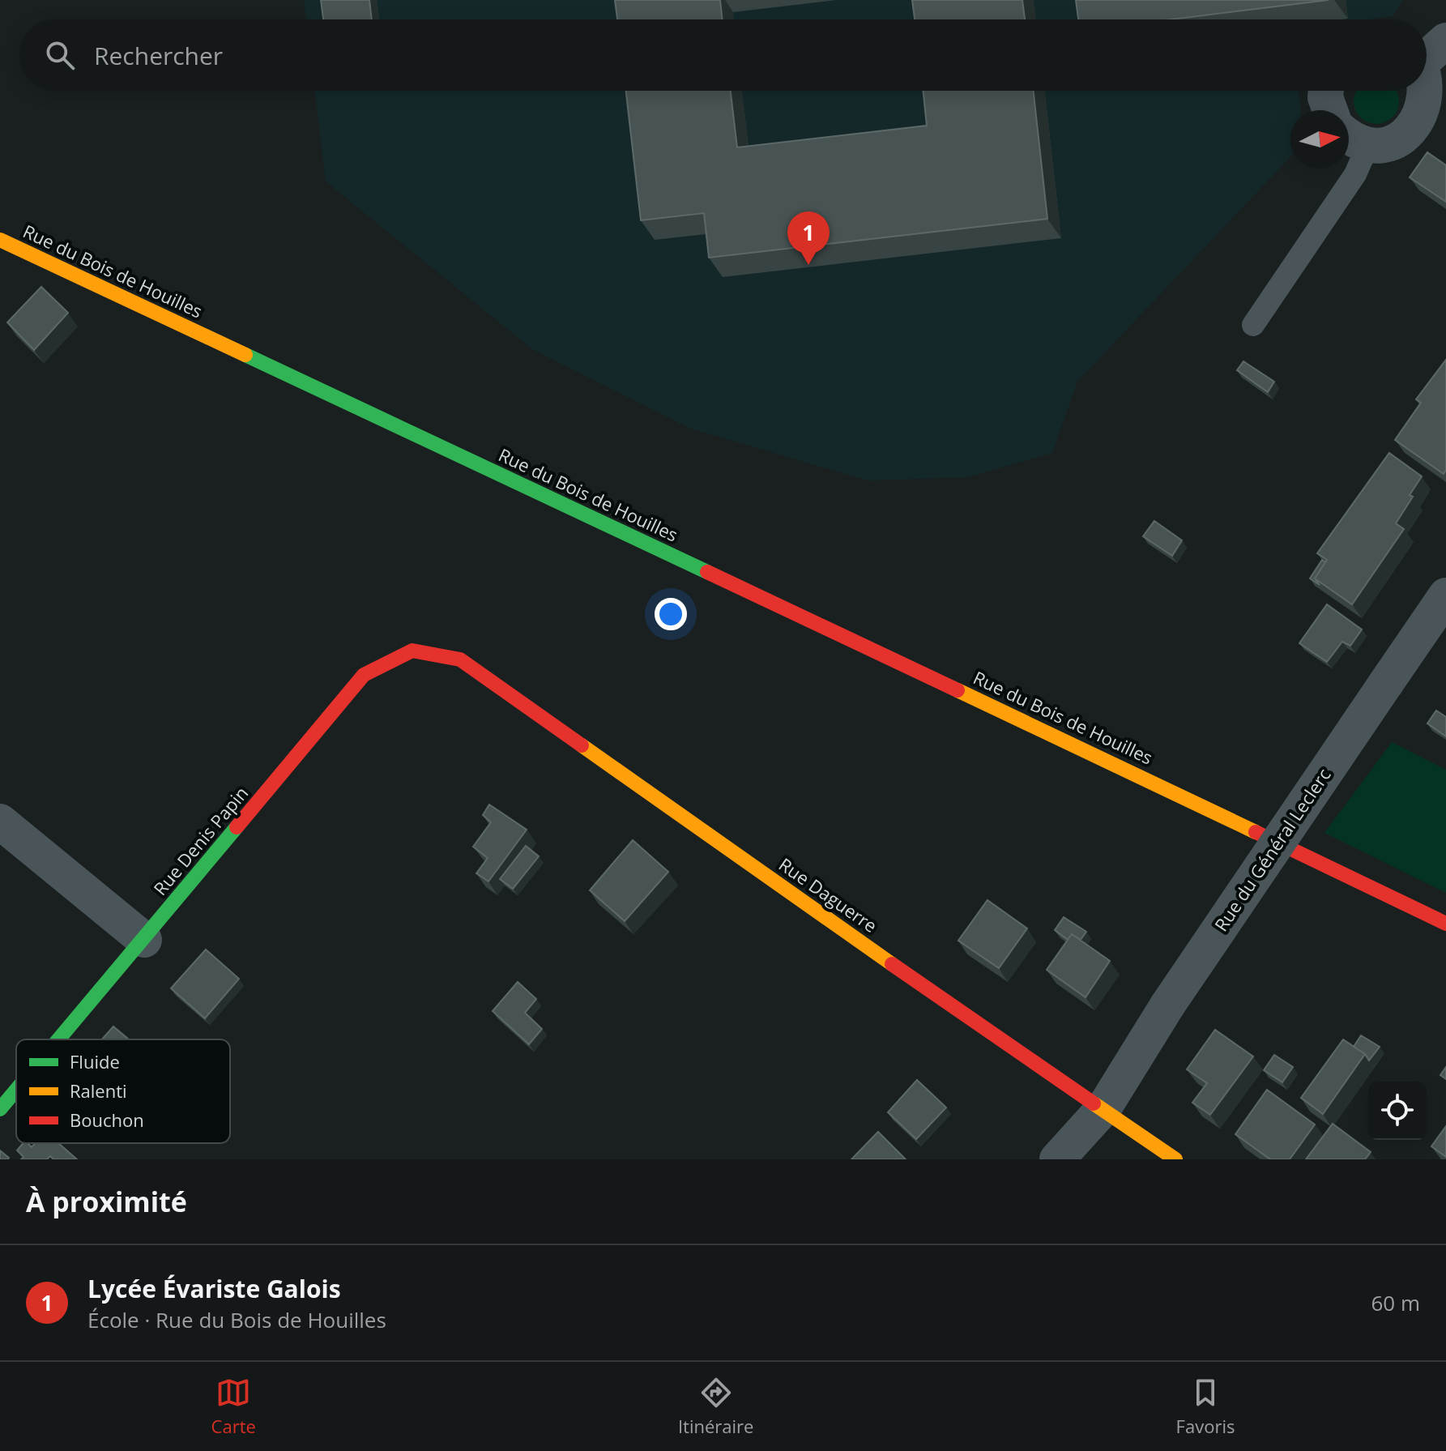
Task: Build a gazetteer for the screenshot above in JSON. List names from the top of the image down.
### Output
{
  "streets": {
    "main road": ["Rue du Bois de Houilles", "Rue Denis Papin", "Rue Daguerre"],
    "street": ["Rue du Général Leclerc"]
  },
  "crossings": [
    ["Rue Denis Papin", "Rue Daguerre"],
    ["Rue du Général Leclerc", "Rue Daguerre"]
  ],
  "legend": ["Fluide", "Ralenti", "Bouchon"],
  "north": "right",
  "page": {
    "search": "Rechercher",
    "pins": "1",
    "heading": "À proximité",
    "list": [
      {
        "mark": "1",
        "name": "Lycée Évariste Galois",
        "note": "École · Rue du Bois de Houilles",
        "value": "60 m"
      }
    ],
    "nav": ["Carte", "Itinéraire", "Favoris"]
  }
}
